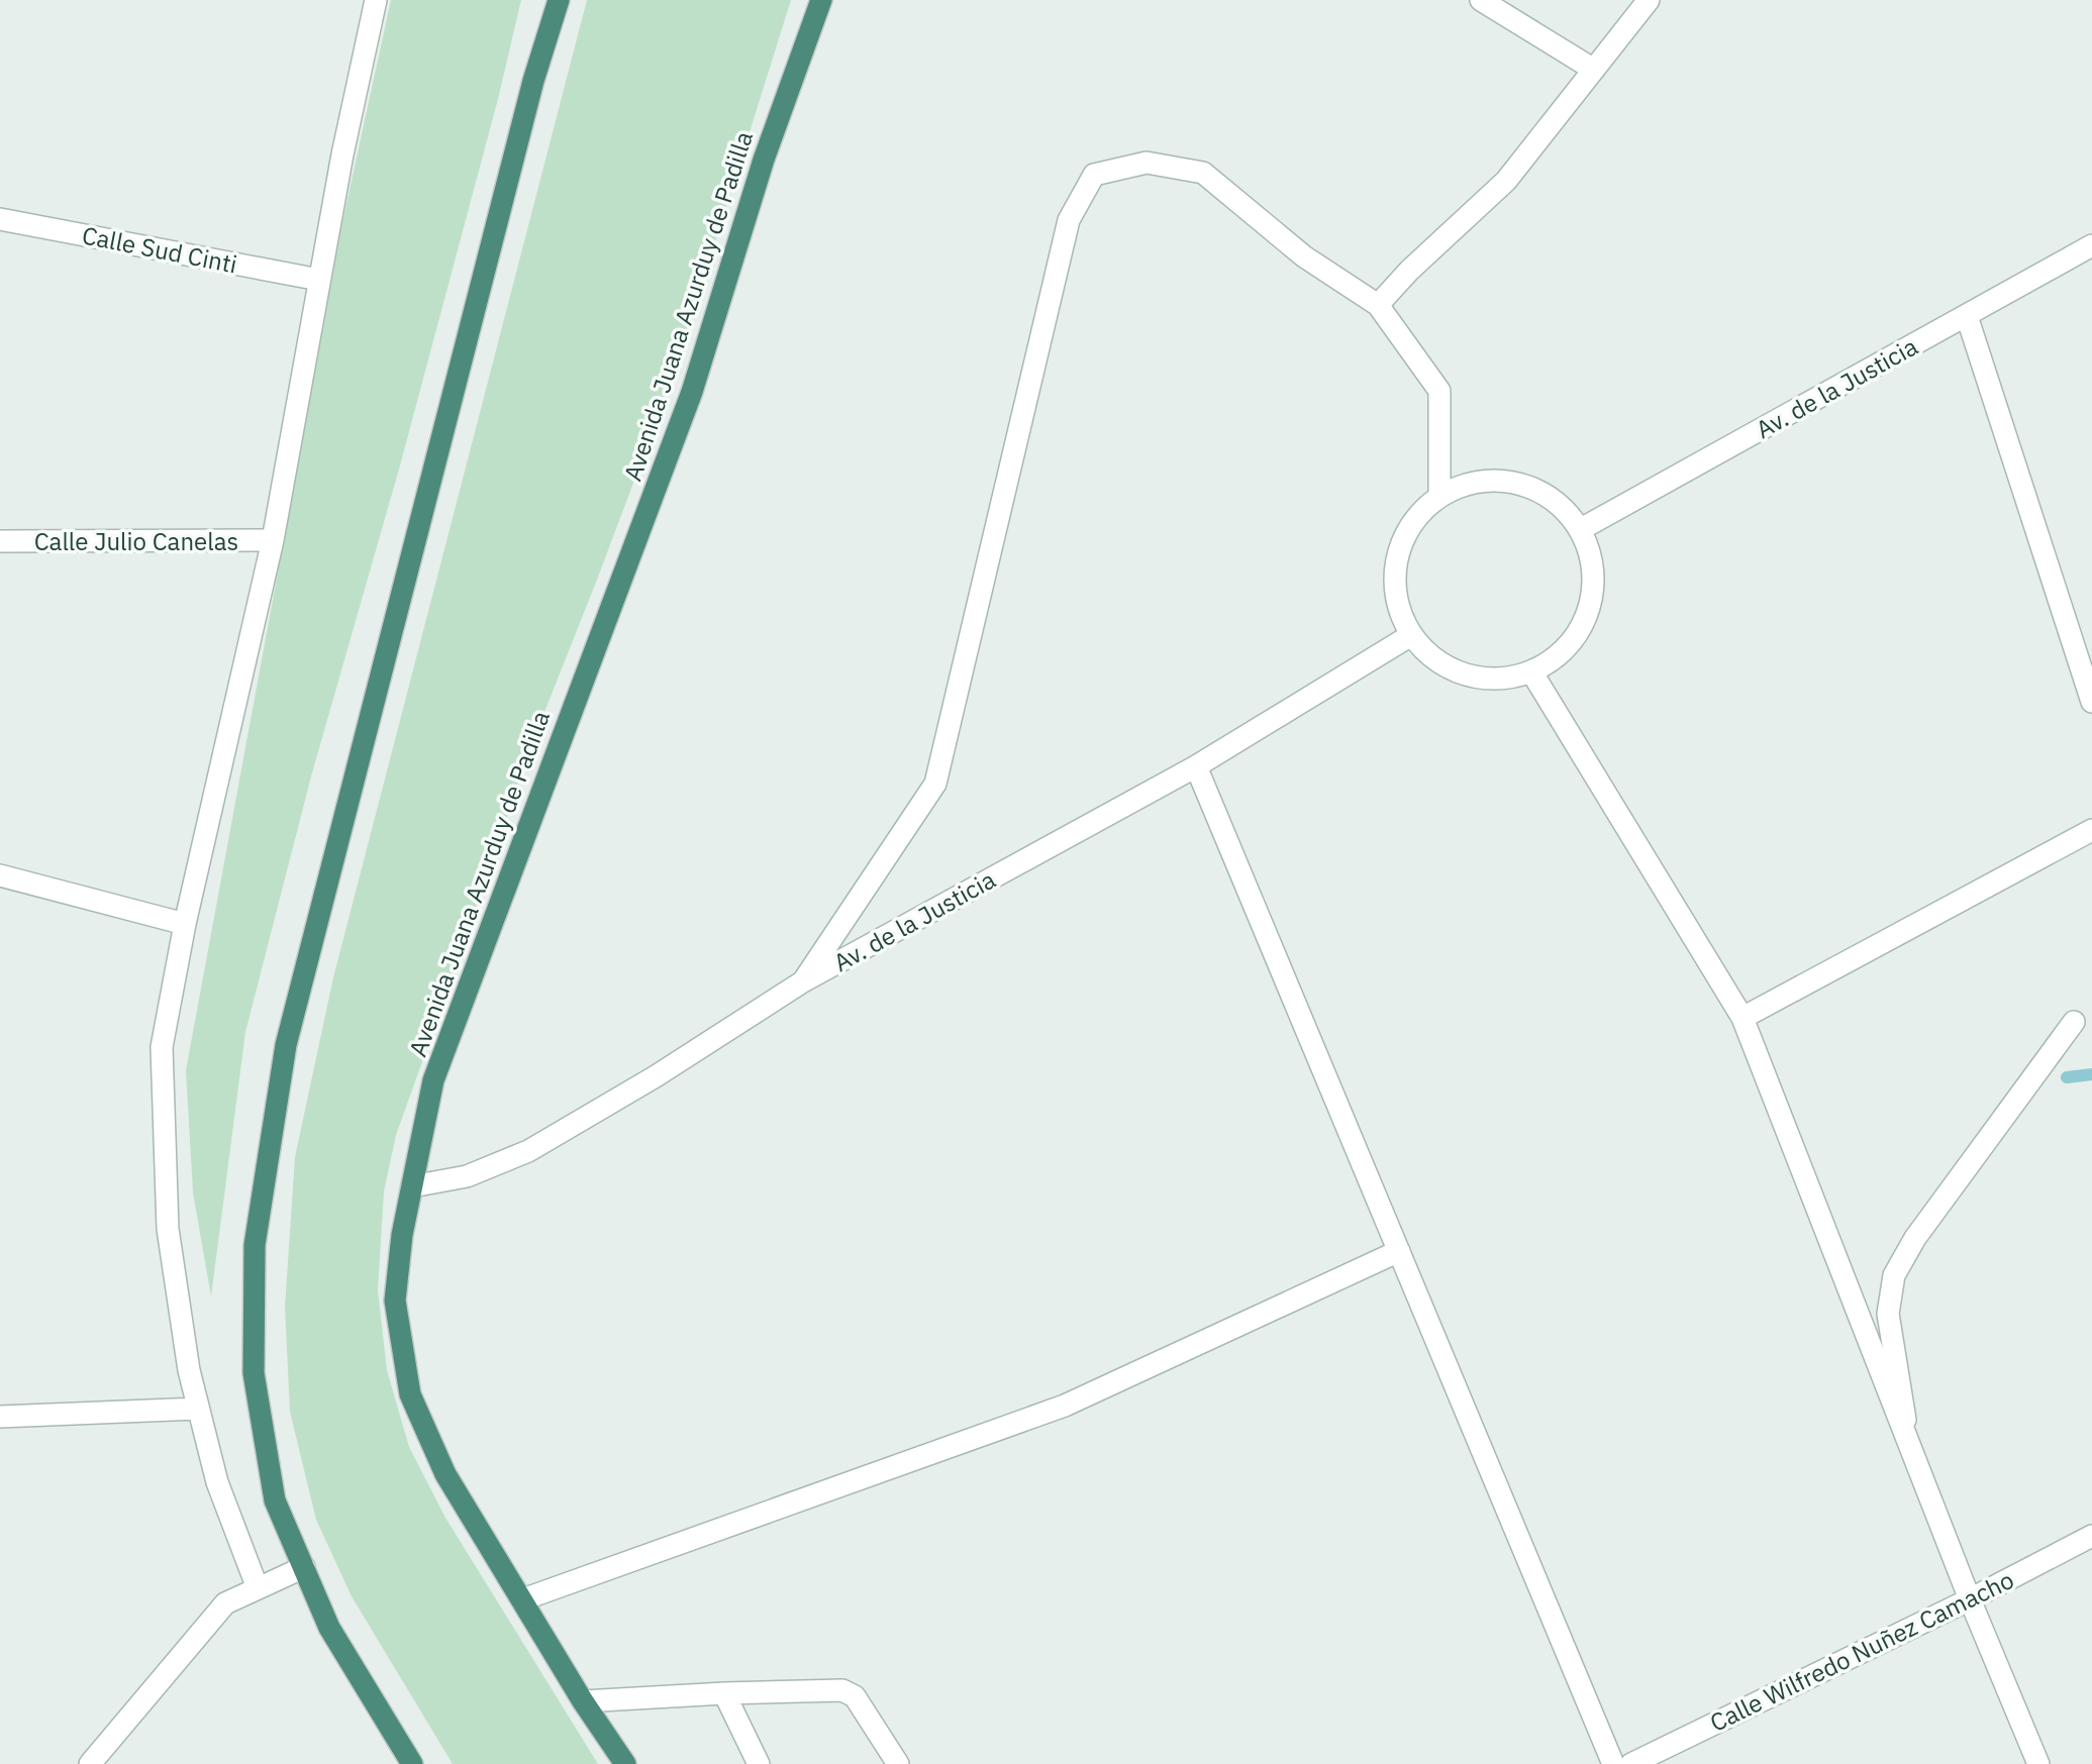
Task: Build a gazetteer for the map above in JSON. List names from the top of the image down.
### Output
{
  "streets": {
    "highway": ["Avenida Juana Azurduy de Padilla"],
    "street": [
      "Calle Sud Cinti",
      "Av. de la Justicia",
      "Calle Julio Canelas",
      "Calle Wilfredo Nuñez Camacho"
    ]
  },
  "crossings": [
    ["Avenida Juana Azurduy de Padilla", "Av. de la Justicia"]
  ]
}
